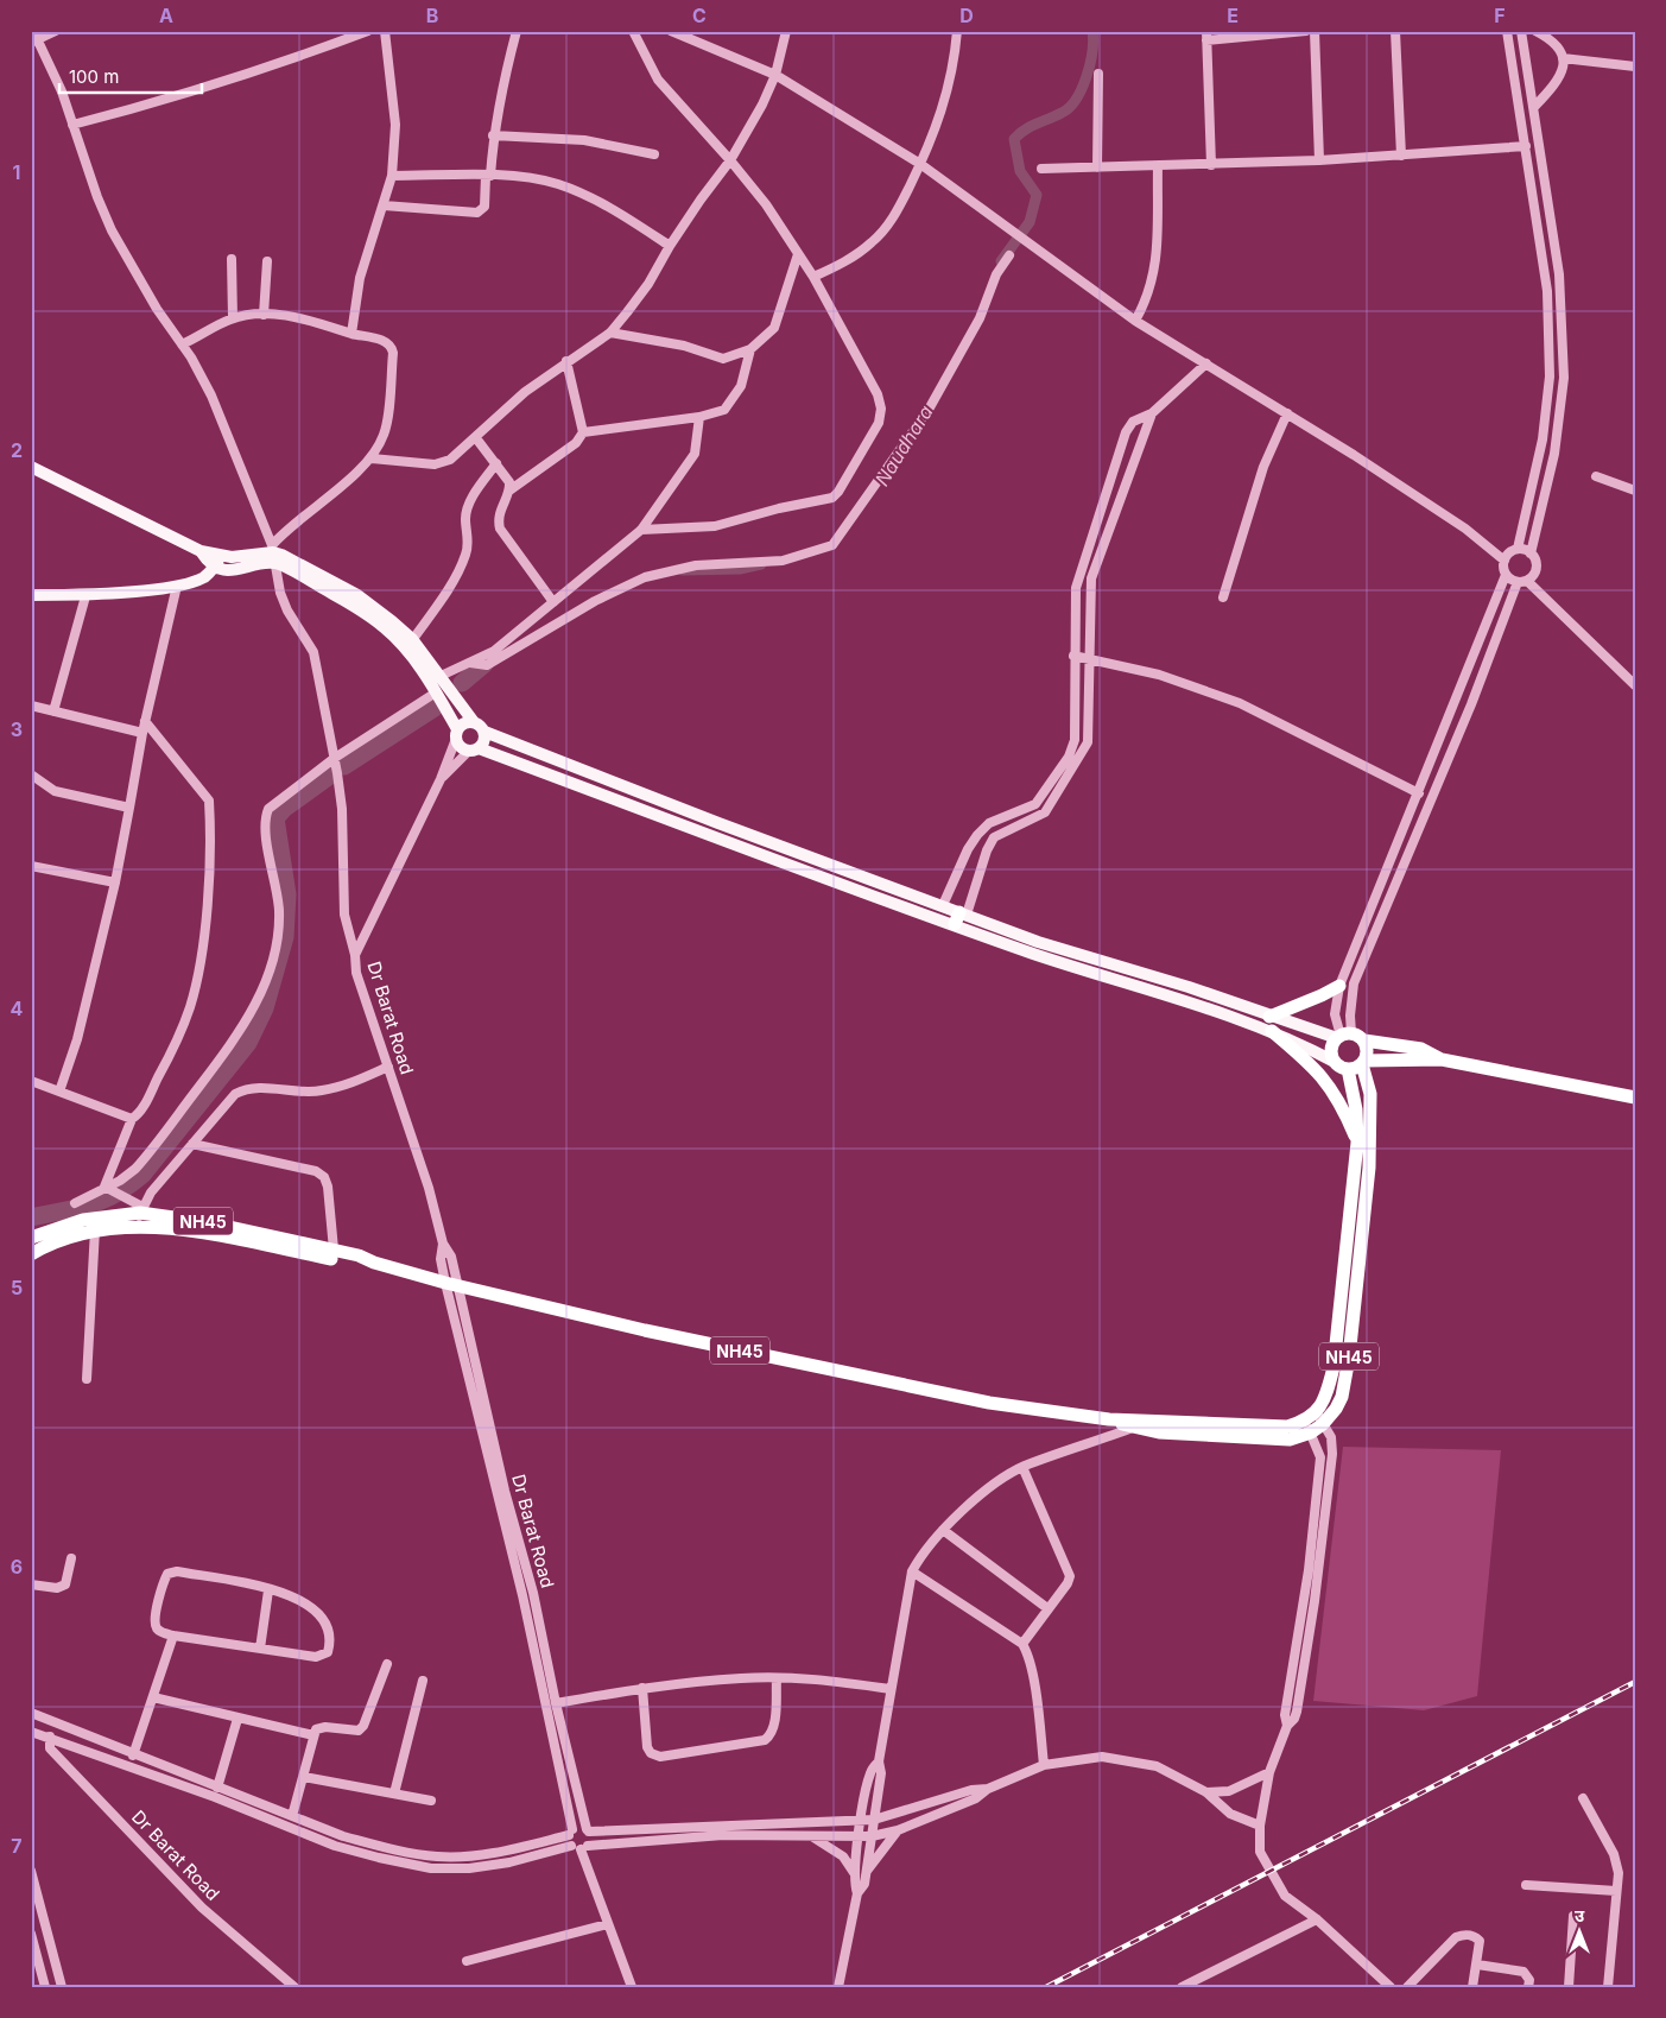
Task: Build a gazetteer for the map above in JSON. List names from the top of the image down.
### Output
{
  "streets": {
    "highway": ["NH45"],
    "street": ["Dr Barat Road"]
  },
  "crossings": [
    ["Dr Barat Road", "NH45"]
  ],
  "water": ["Naudhara"],
  "scale_bar": "100 m",
  "north": "top",
  "grid": {
    "columns": [
      "A",
      "B",
      "C",
      "D",
      "E",
      "F"
    ],
    "rows": [
      "1",
      "2",
      "3",
      "4",
      "5",
      "6",
      "7"
    ]
  }
}
